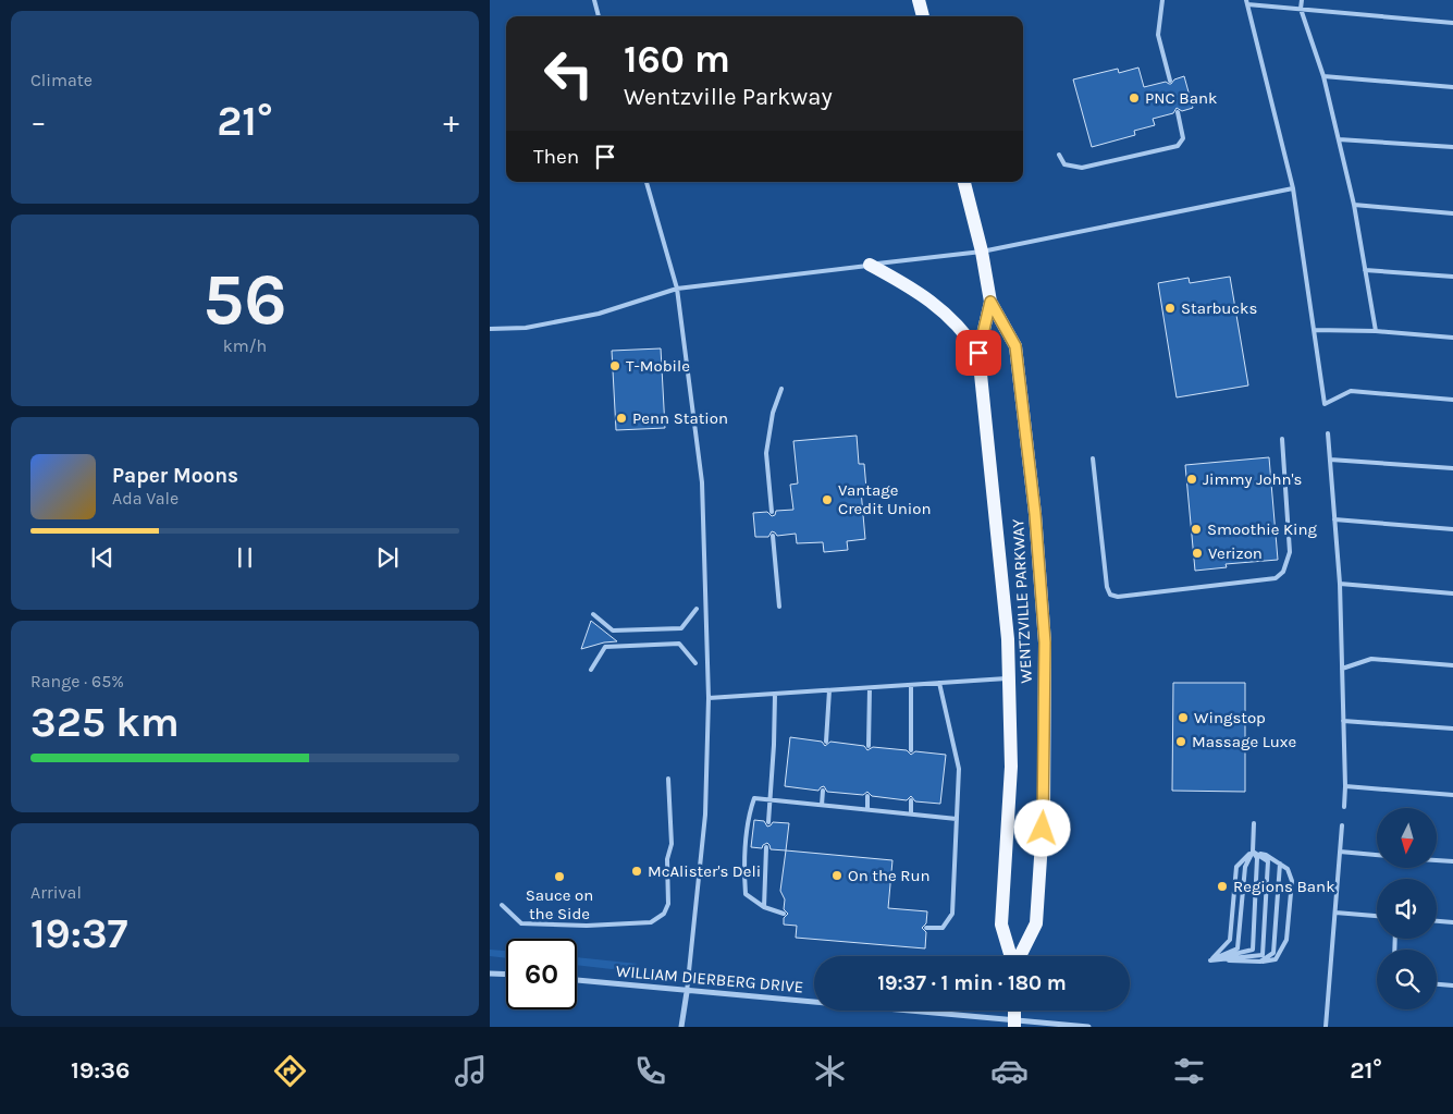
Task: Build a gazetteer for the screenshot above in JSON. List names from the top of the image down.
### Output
{
  "streets": {
    "main road": ["WENTZVILLE PARKWAY"],
    "street": ["WILLIAM DIERBERG DRIVE"]
  },
  "places": [
    "PNC Bank",
    "Starbucks",
    "T-Mobile",
    "Penn Station",
    "Jimmy John's",
    "Vantage Credit Union",
    "Smoothie King",
    "Verizon",
    "Wingstop",
    "Massage Luxe",
    "McAlister's Deli",
    "On the Run",
    "Sauce on the Side",
    "Regions Bank"
  ],
  "north": "bottom",
  "page": {
    "tile": [
      "Climate",
      ["56", "km/h"],
      ["Range · 65%", "325 km"],
      ["Arrival", "19:37"]
    ],
    "turn": ["160 m", "Wentzville Parkway"],
    "heat": ["−", "21°", "+"],
    "then": "Then",
    "song": ["Paper Moons", "Ada Vale"],
    "limit": "60",
    "trip": "19:37 · 1 min · 180 m",
    "tabs": ["19:36", "21°"]
  }
}
